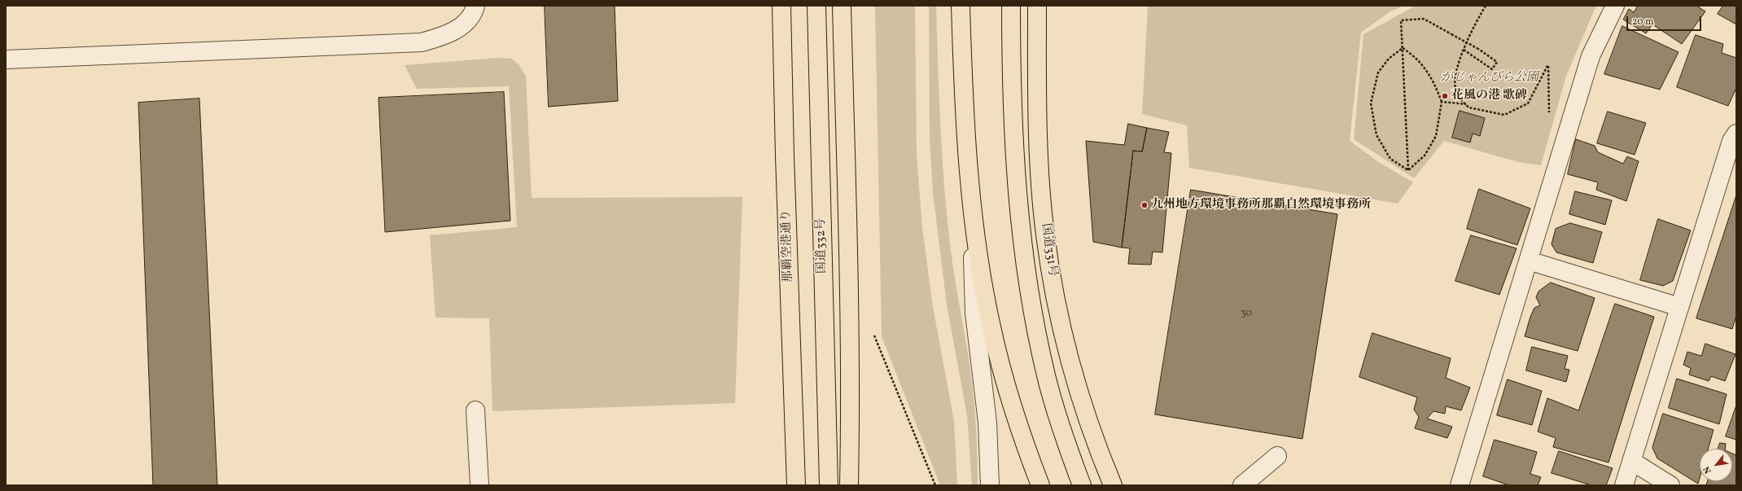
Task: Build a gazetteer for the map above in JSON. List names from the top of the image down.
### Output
{
  "streets": {
    "highway": ["那覇空港通り", "国道332号", "国道331号"]
  },
  "parks": ["がじゃんびら公園"],
  "places": ["花風の港 歌碑", "九州地方環境事務所那覇自然環境事務所"],
  "house_numbers": ["30"],
  "scale_bar": "20 m",
  "north": "bottom left"
}
